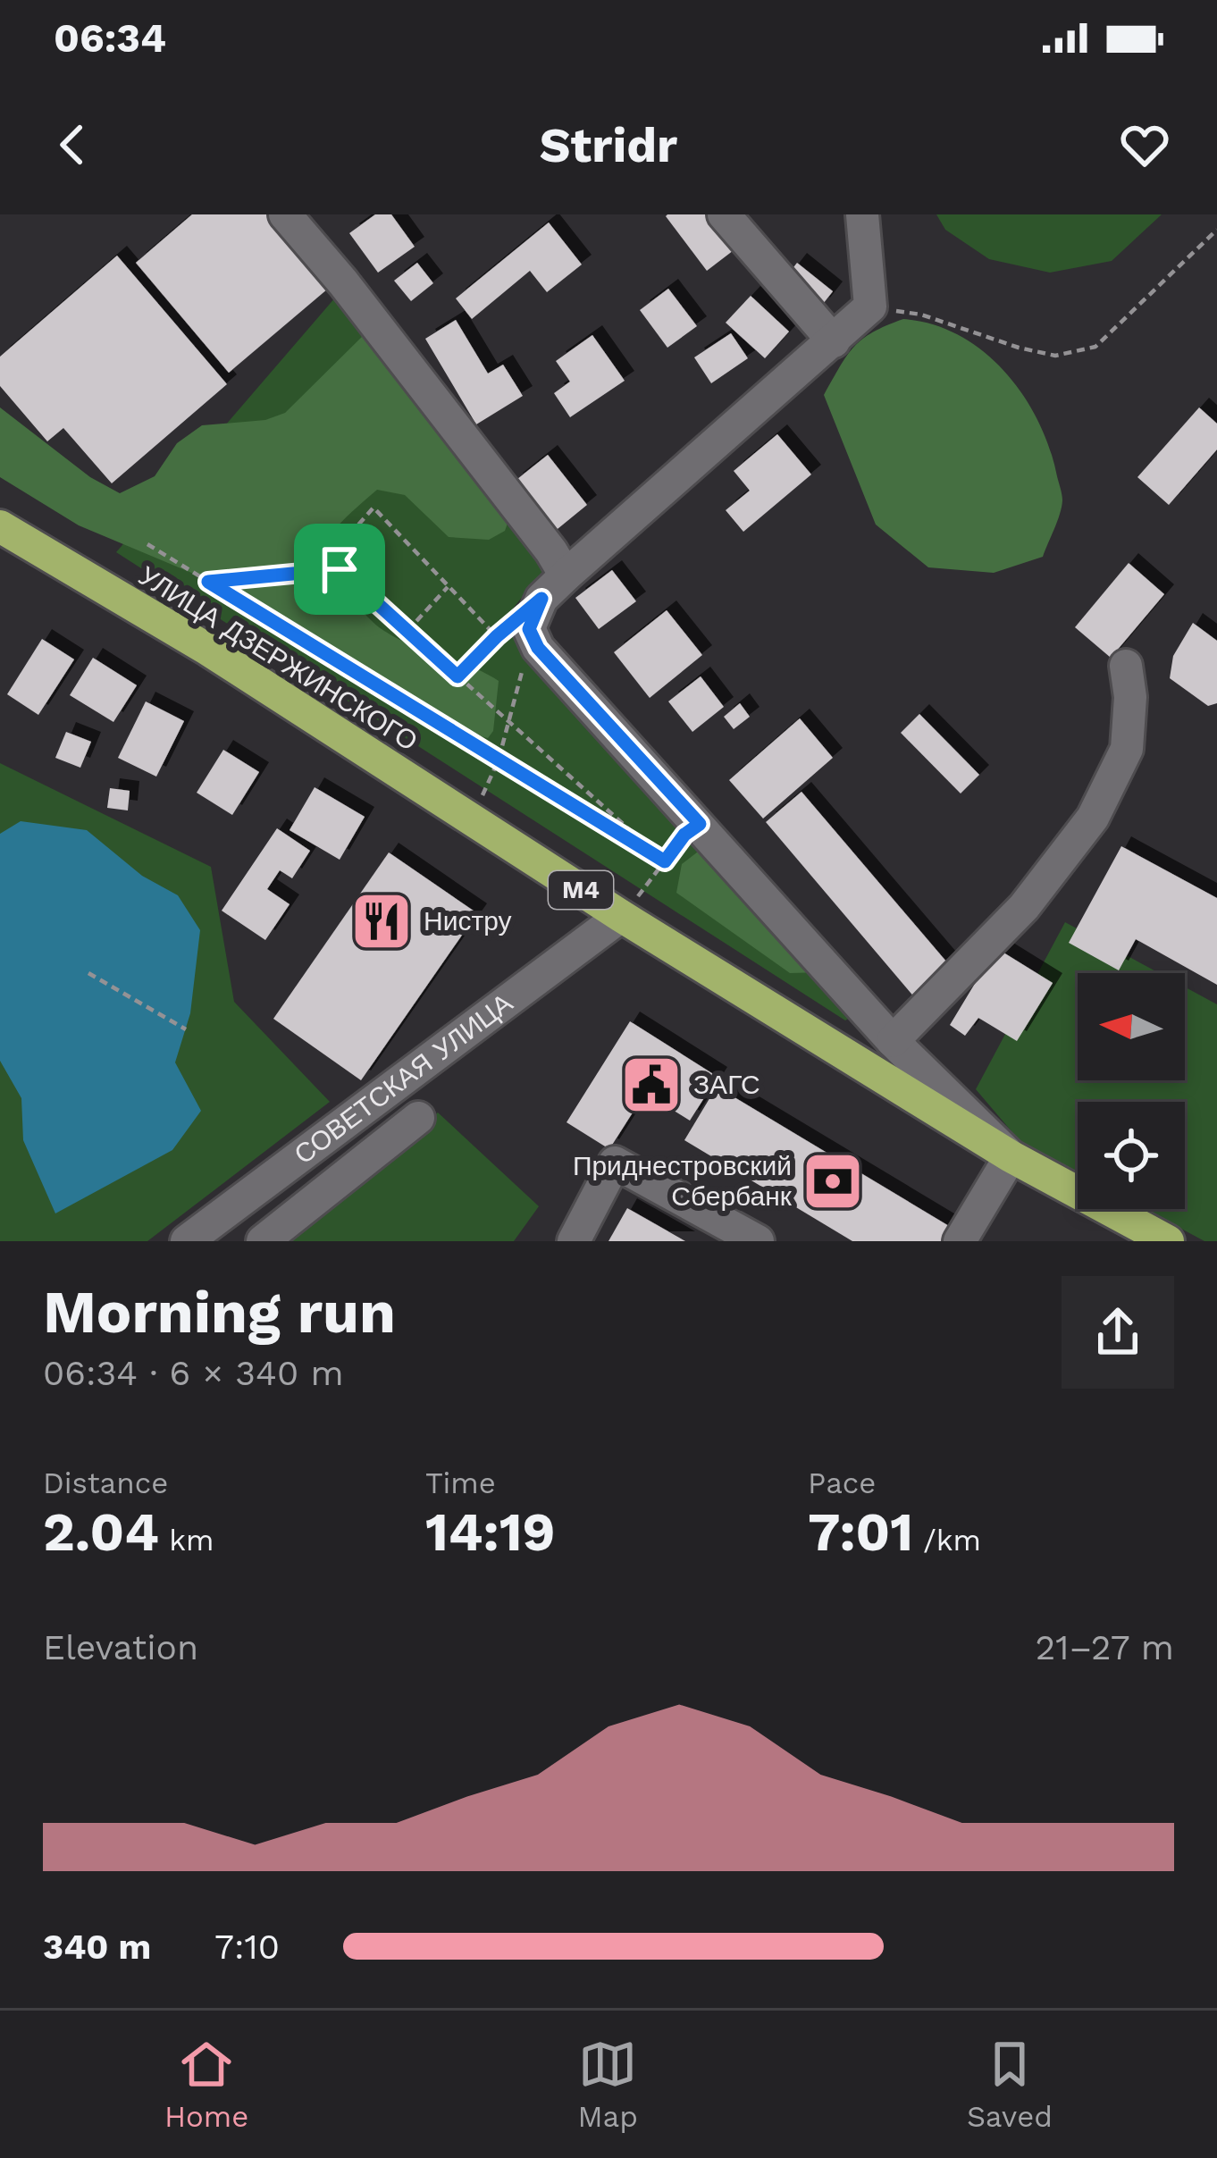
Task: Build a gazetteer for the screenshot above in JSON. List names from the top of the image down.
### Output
{
  "streets": {
    "highway": ["УЛИЦА ДЗЕРЖИНСКОГО", "M4"],
    "street": ["СОВЕТСКАЯ УЛИЦА"]
  },
  "crossings": [
    ["УЛИЦА ДЗЕРЖИНСКОГО", "СОВЕТСКАЯ УЛИЦА"]
  ],
  "places": {
    "restaurant": ["Нистру"],
    "public building": ["ЗАГС"],
    "bank": ["Приднестровский Сбербанк"]
  },
  "north": "left",
  "page": {
    "status": "06:34",
    "header": "Stridr",
    "heading": ["Morning run", "06:34 · 6 × 340 m"],
    "stats": [
      ["Distance", "2.04 km"],
      ["Time", "14:19"],
      ["Pace", "7:01 /km"]
    ],
    "chart": ["Elevation", "21–27 m"],
    "list": [
      {
        "name": "340 m",
        "note": "7:10"
      }
    ],
    "tabs": ["Home", "Map", "Saved"]
  }
}
